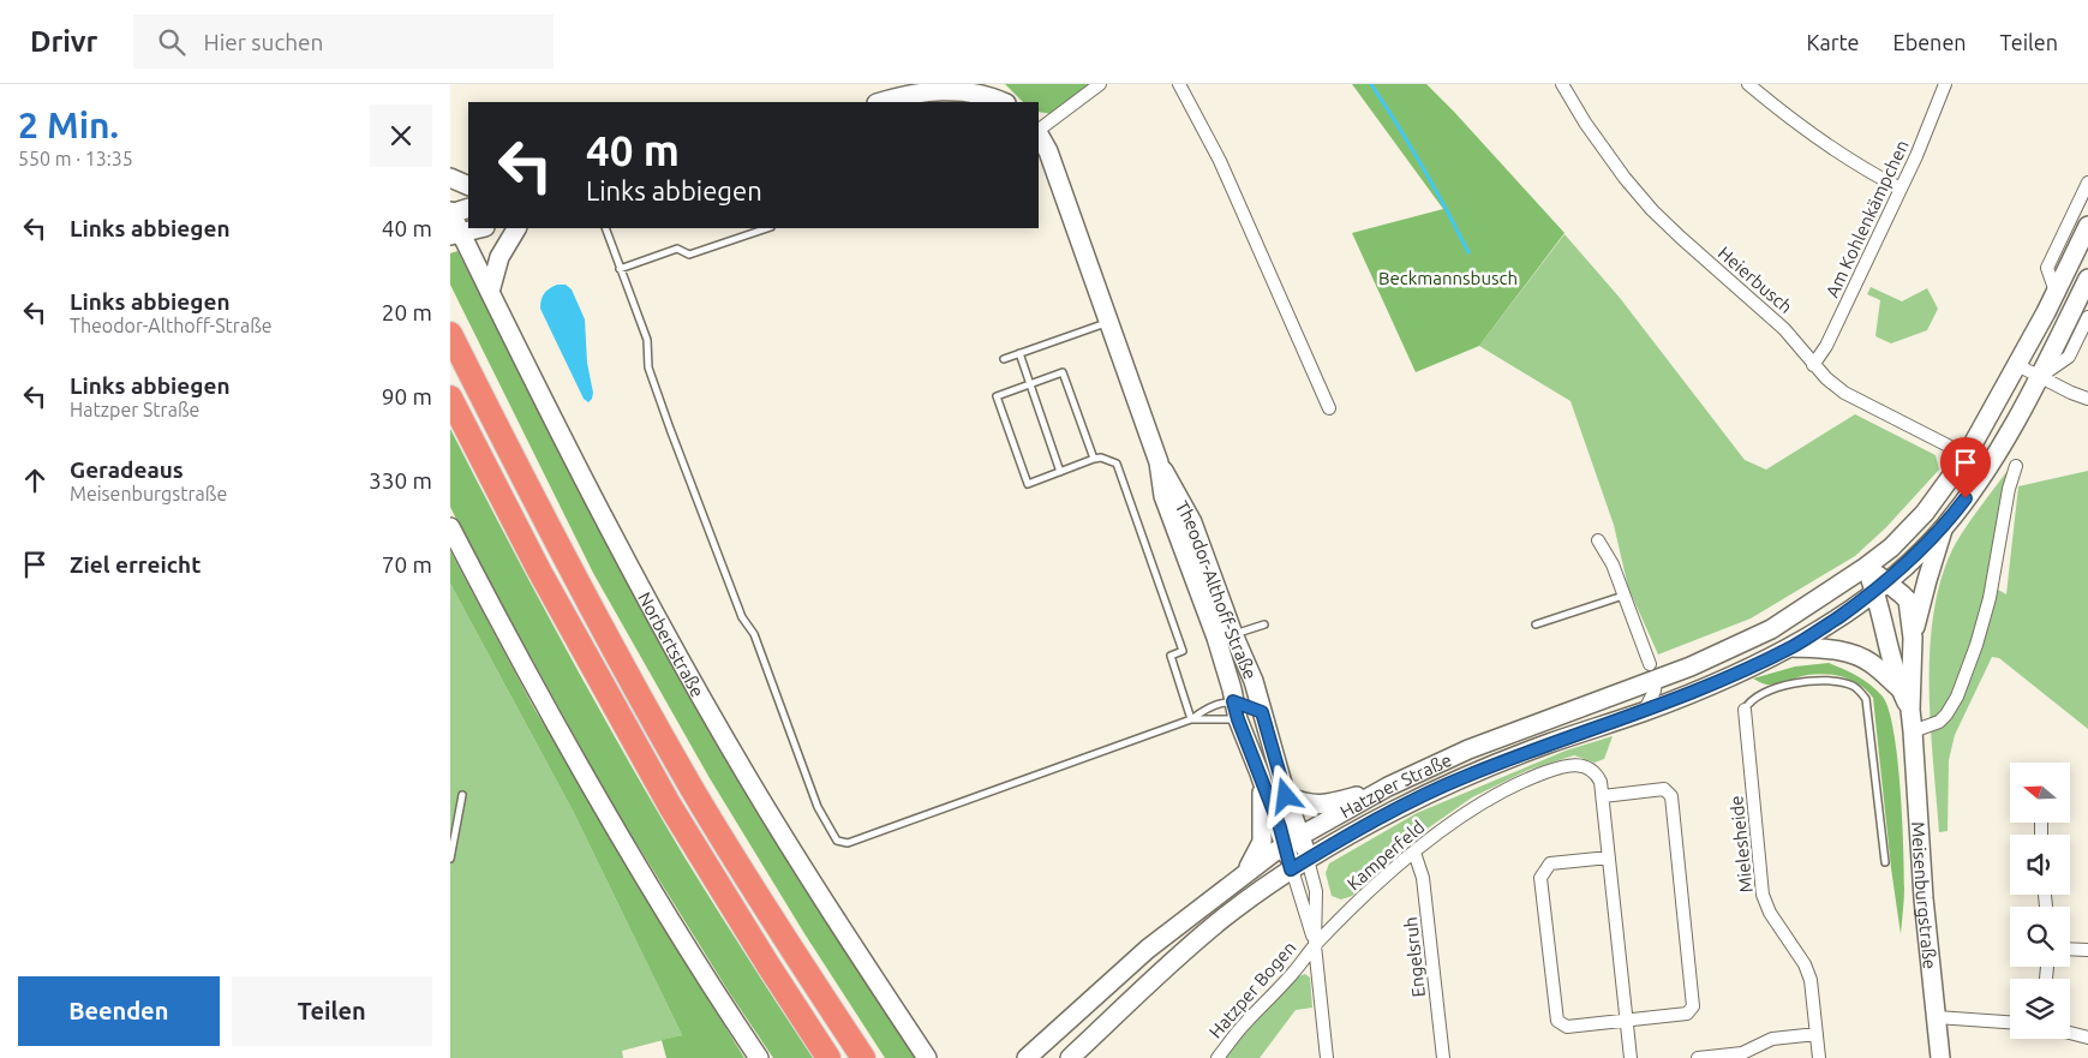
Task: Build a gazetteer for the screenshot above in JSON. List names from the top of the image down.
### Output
{
  "streets": {
    "main road": [
      "Theodor-Althoff-Straße",
      "Norbertstraße",
      "Hatzper Straße",
      "Meisenburgstraße"
    ],
    "street": [
      "Am Kohlenkämpchen",
      "Heierbusch",
      "Mielesheide",
      "Kamperfeld",
      "Engelsruh",
      "Hatzper Bogen"
    ]
  },
  "crossings": [
    ["Am Kohlenkämpchen", "Heierbusch"],
    ["Theodor-Althoff-Straße", "Hatzper Straße"],
    ["Hatzper Straße", "Meisenburgstraße"],
    ["Kamperfeld", "Engelsruh"],
    ["Kamperfeld", "Hatzper Bogen"]
  ],
  "parks": ["Beckmannsbusch"],
  "north": "left",
  "page": {
    "header": "Drivr",
    "search": "Hier suchen",
    "nav": ["Karte", "Ebenen", "Teilen"],
    "heading": ["2 Min.", "550 m · 13:35"],
    "turn": ["40 m", "Links abbiegen"],
    "list": [
      {
        "name": "Links abbiegen",
        "value": "40 m"
      },
      {
        "name": "Links abbiegen",
        "note": "Theodor-Althoff-Straße",
        "value": "20 m"
      },
      {
        "name": "Links abbiegen",
        "note": "Hatzper Straße",
        "value": "90 m"
      },
      {
        "name": "Geradeaus",
        "note": "Meisenburgstraße",
        "value": "330 m"
      },
      {
        "name": "Ziel erreicht",
        "value": "70 m"
      }
    ],
    "buttons": ["Beenden", "Teilen"]
  }
}
